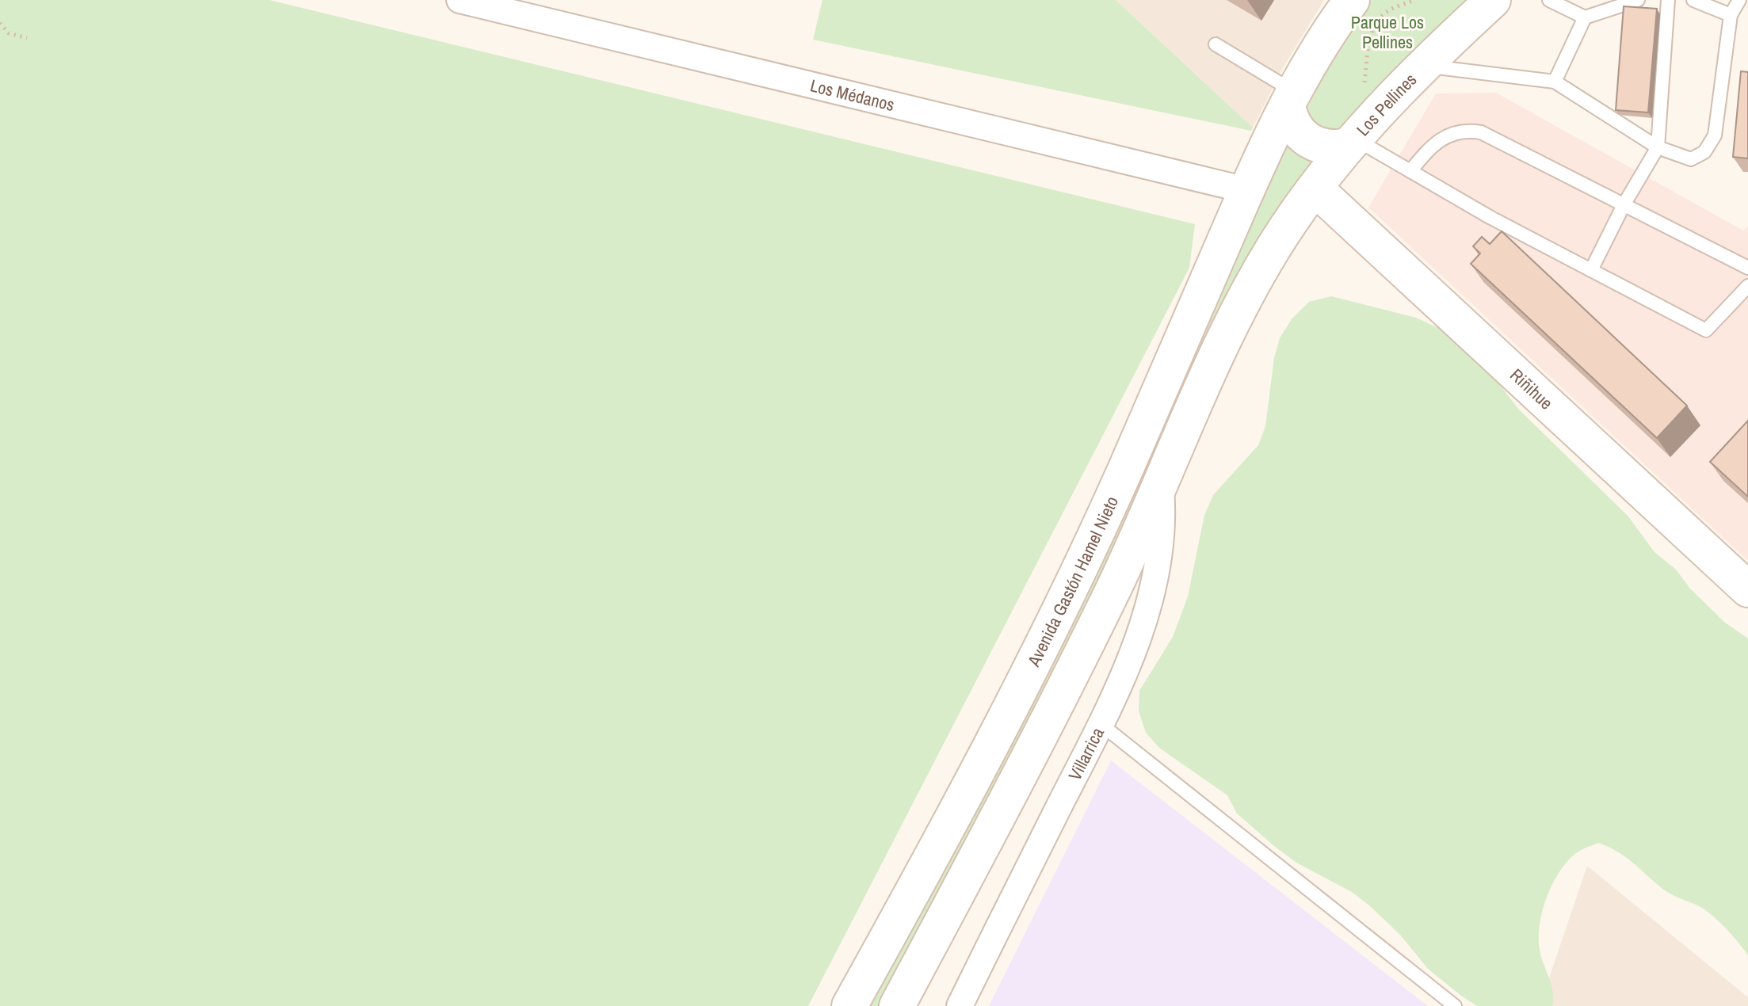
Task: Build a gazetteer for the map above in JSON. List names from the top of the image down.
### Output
{
  "streets": {
    "main road": ["Los Pellines", "Riñihue", "Avenida Gastón Hamel Nieto"],
    "street": ["Los Médanos", "Villarrica"]
  },
  "crossings": [
    ["Los Médanos", "Avenida Gastón Hamel Nieto"],
    ["Los Pellines", "Riñihue"]
  ],
  "parks": ["Parque Los Pellines"]
}
